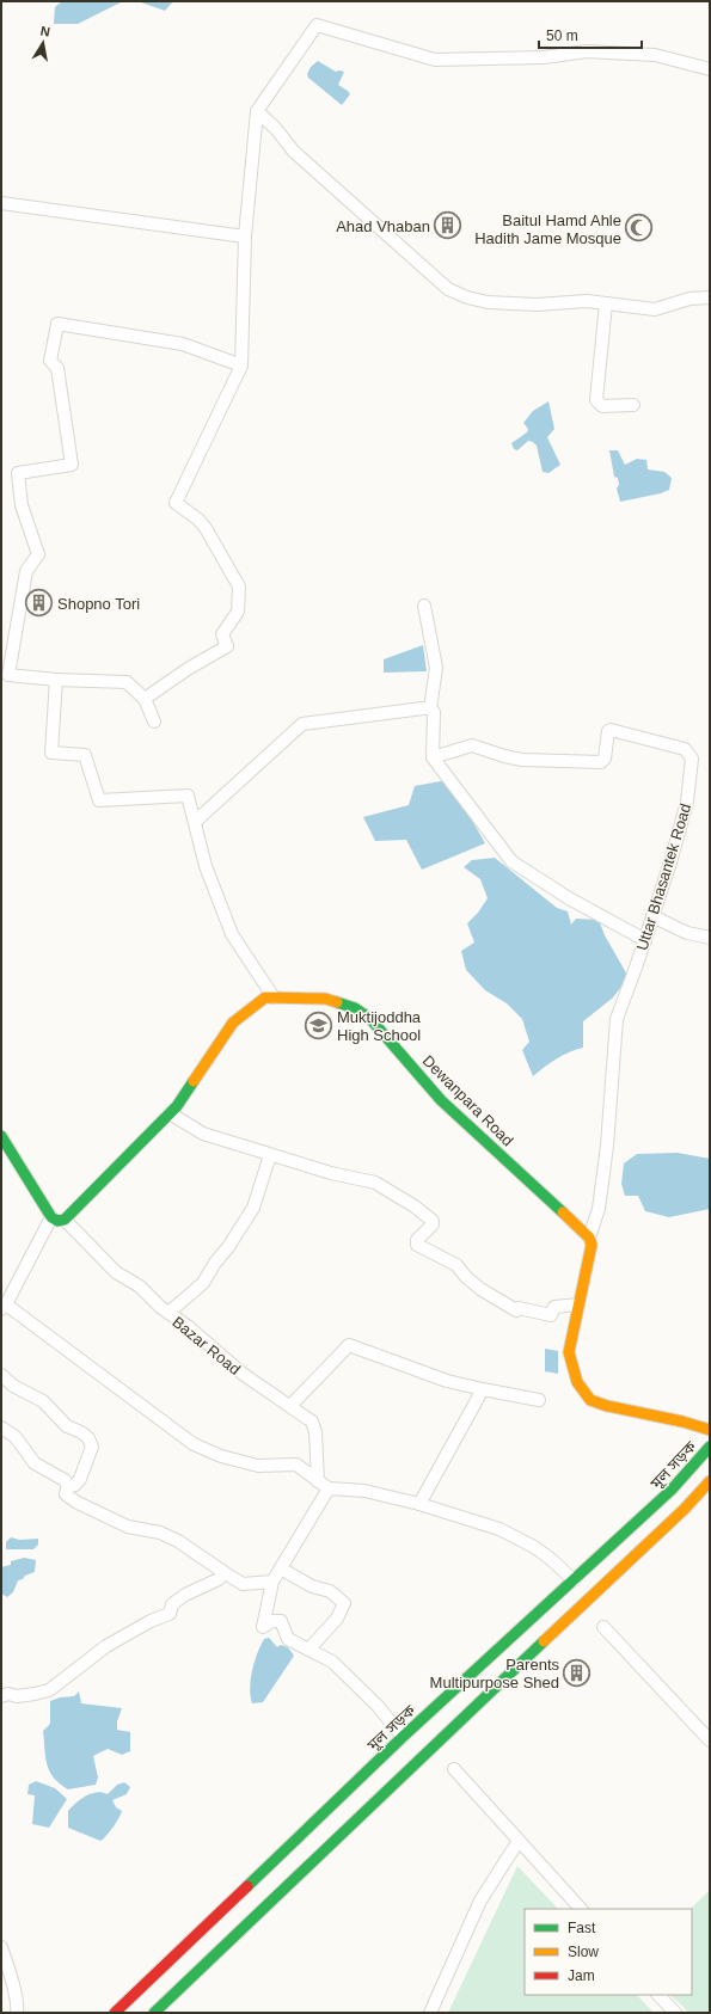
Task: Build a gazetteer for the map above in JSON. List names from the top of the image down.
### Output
{
  "streets": {
    "street": [
      "Uttar Bhasantek Road",
      "Dewanpara Road",
      "Bazar Road",
      "মূল সড়ক"
    ]
  },
  "crossings": [
    ["Uttar Bhasantek Road", "Dewanpara Road"],
    ["Dewanpara Road", "Bazar Road"]
  ],
  "places": {
    "building": ["Ahad Vhaban", "Shopno Tori", "Parents Multipurpose Shed"],
    "mosque": ["Baitul Hamd Ahle Hadith Jame Mosque"],
    "school or university": ["Muktijoddha High School"]
  },
  "legend": ["Fast", "Slow", "Jam"],
  "scale_bar": "50 m",
  "north": "top"
}
